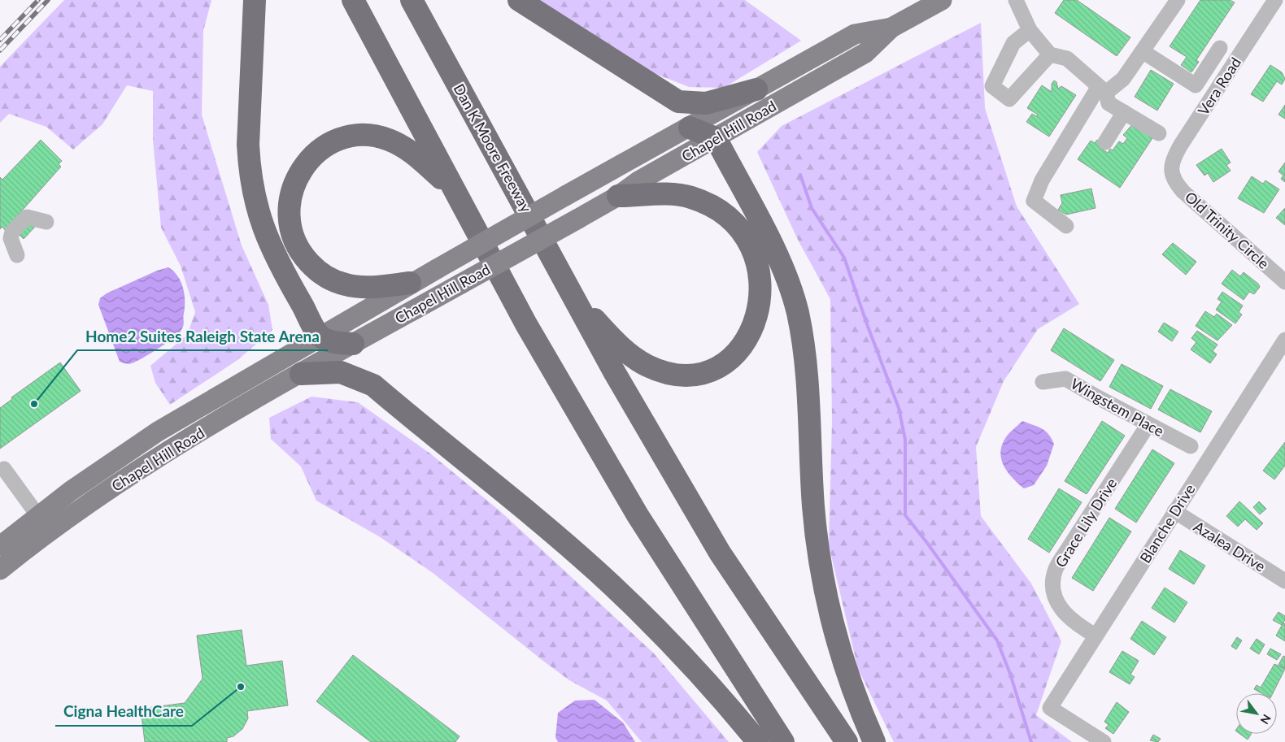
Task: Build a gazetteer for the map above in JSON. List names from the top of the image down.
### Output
{
  "streets": {
    "highway": ["Dan K Moore Freeway"],
    "main road": ["Chapel Hill Road"],
    "street": [
      "Vera Road",
      "Old Trinity Circle",
      "Wingstem Place",
      "Grace Lily Drive",
      "Blanche Drive",
      "Azalea Drive"
    ]
  },
  "crossings": [
    ["Vera Road", "Old Trinity Circle"],
    ["Wingstem Place", "Grace Lily Drive"],
    ["Grace Lily Drive", "Blanche Drive"],
    ["Blanche Drive", "Azalea Drive"]
  ],
  "places": ["Home2 Suites Raleigh State Arena", "Cigna HealthCare"],
  "north": "bottom right"
}
